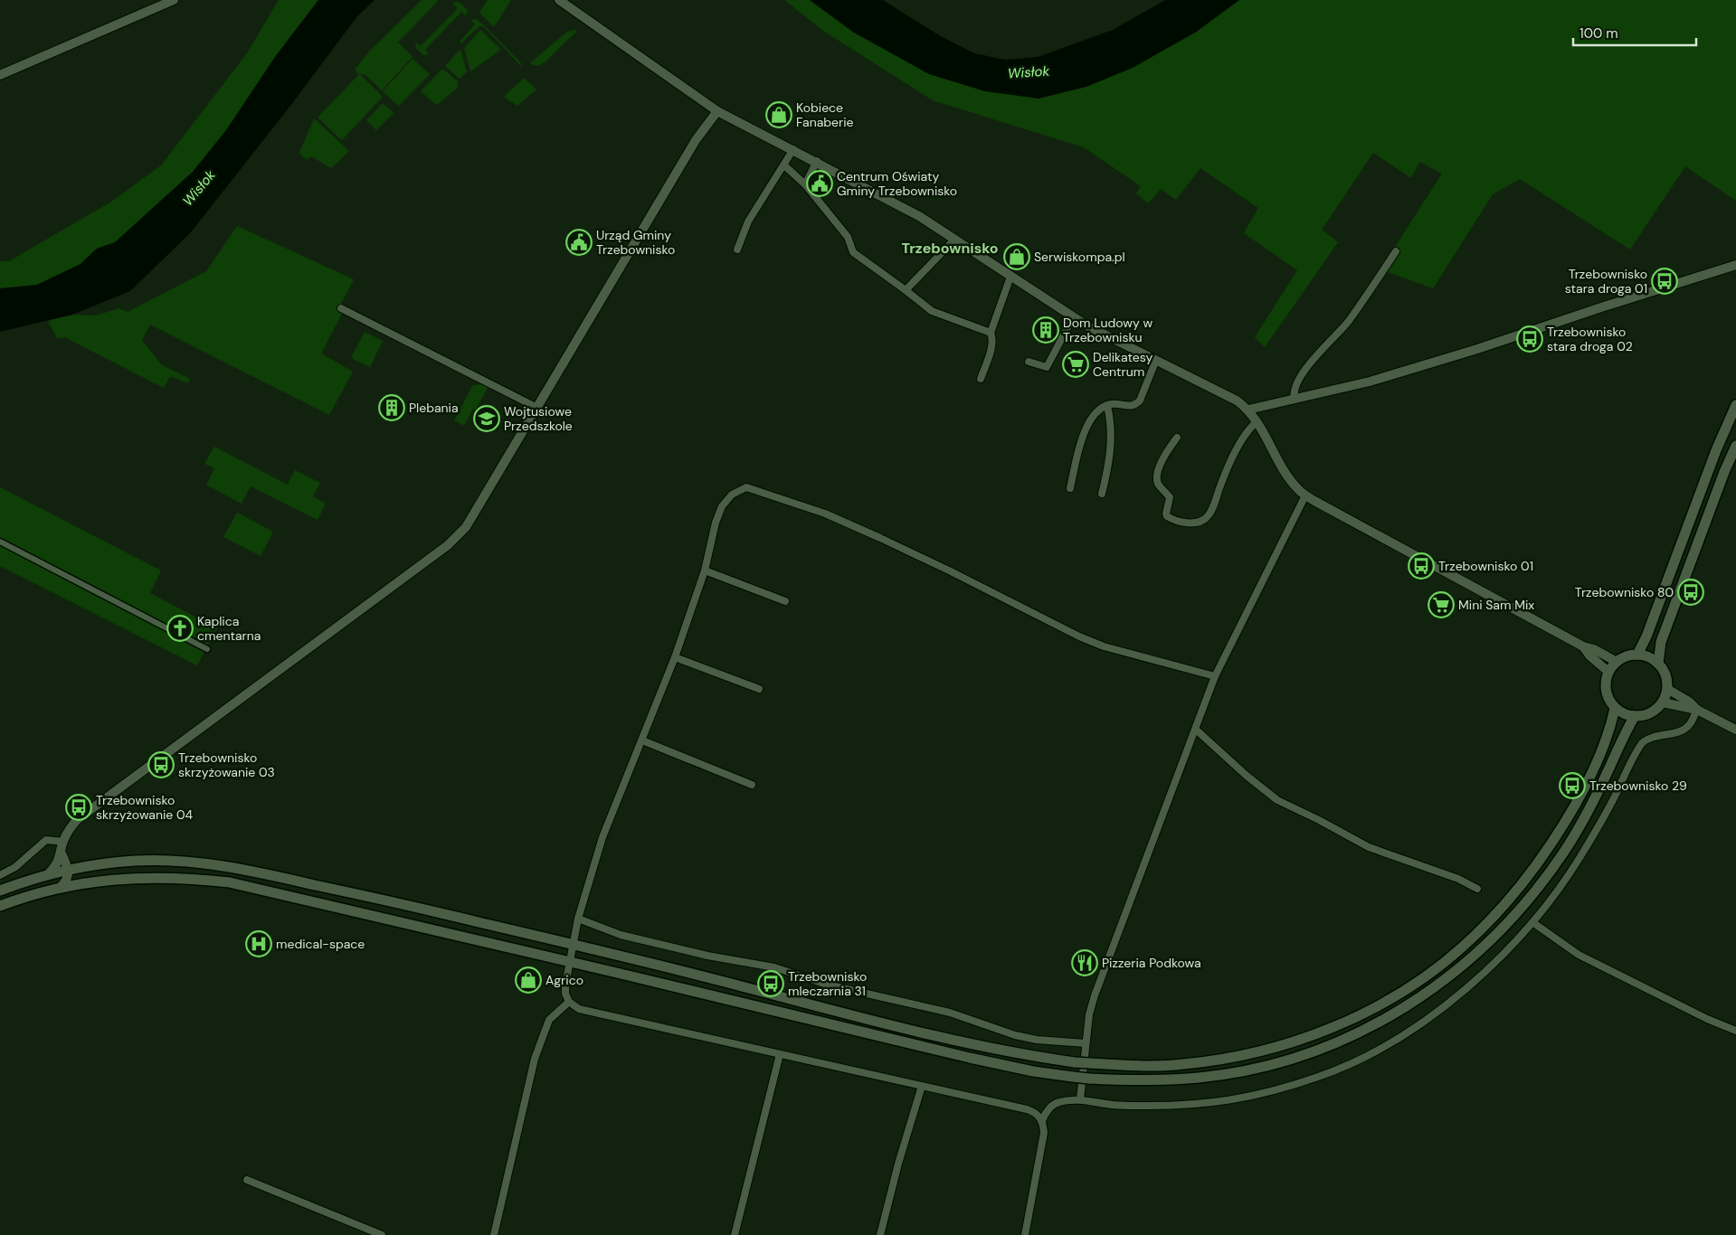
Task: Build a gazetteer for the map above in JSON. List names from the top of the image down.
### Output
{
  "districts": ["Trzebownisko"],
  "water": ["Wisłok"],
  "places": {
    "shop": ["Kobiece Fanaberie", "Serwiskompa.pl", "Agrico"],
    "public building": ["Centrum Oświaty Gminy Trzebownisko", "Urząd Gminy Trzebownisko"],
    "bus stop": [
      "Trzebownisko stara droga 01",
      "Trzebownisko stara droga 02",
      "Trzebownisko 01",
      "Trzebownisko 80",
      "Trzebownisko skrzyżowanie 03",
      "Trzebownisko 29",
      "Trzebownisko skrzyżowanie 04",
      "Trzebownisko mleczarnia 31"
    ],
    "building": ["Dom Ludowy w Trzebownisku", "Plebania"],
    "supermarket": ["Delikatesy Centrum", "Mini Sam Mix"],
    "school or university": ["Wojtusiowe Przedszkole"],
    "church": ["Kaplica cmentarna"],
    "hospital": ["medical-space"],
    "restaurant": ["Pizzeria Podkowa"]
  },
  "scale_bar": "100 m"
}
